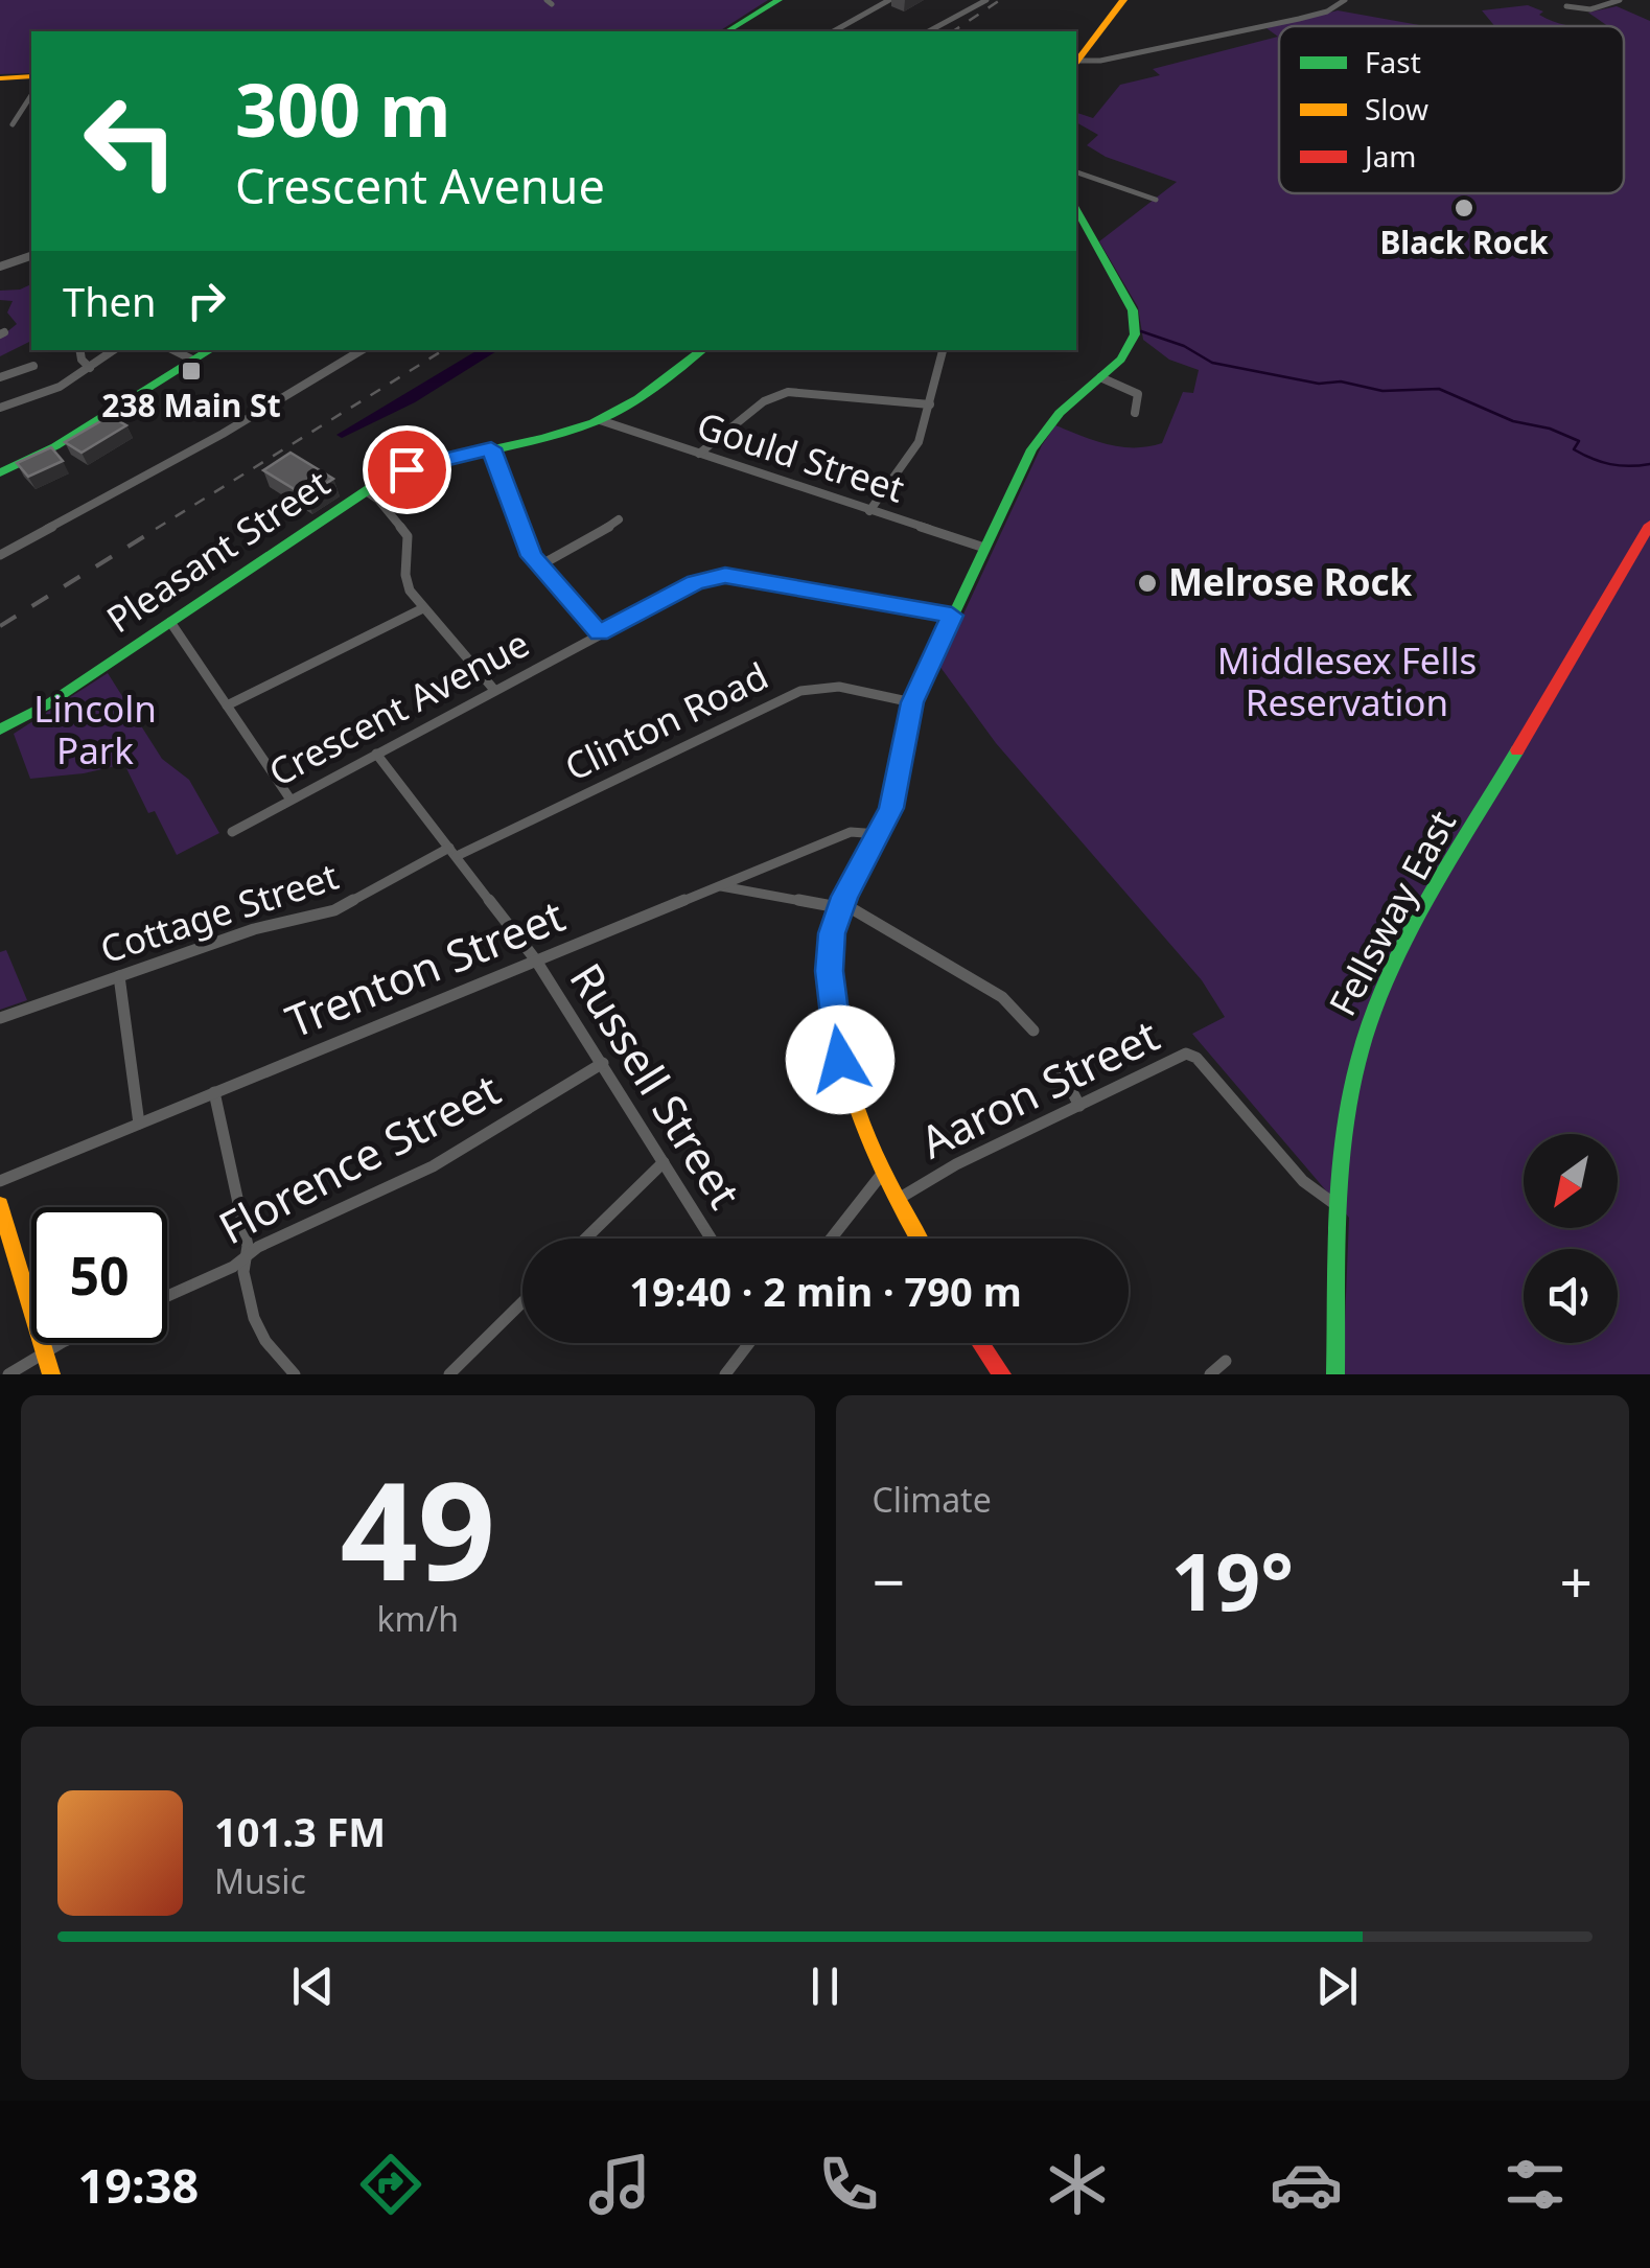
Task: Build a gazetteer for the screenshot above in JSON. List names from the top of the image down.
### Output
{
  "streets": {
    "main road": ["Pleasant Street", "Fellsway East"],
    "street": [
      "Gould Street",
      "Crescent Avenue",
      "Clinton Road",
      "Cottage Street",
      "Trenton Street",
      "Russell Street",
      "Aaron Street",
      "Florence Street"
    ]
  },
  "crossings": [
    ["Gould Street", "Pleasant Street"],
    ["Crescent Avenue", "Russell Street"],
    ["Clinton Road", "Cottage Street"],
    ["Clinton Road", "Russell Street"],
    ["Cottage Street", "Russell Street"],
    ["Fellsway East", "Aaron Street"],
    ["Trenton Street", "Russell Street"],
    ["Russell Street", "Florence Street"]
  ],
  "parks": ["Middlesex Fells Reservation", "Lincoln Park"],
  "places": {
    "other": ["Black Rock", "Melrose Rock"],
    "transit": ["238 Main St"]
  },
  "legend": ["Fast", "Slow", "Jam"],
  "north": "bottom left",
  "page": {
    "turn": ["300 m", "Crescent Avenue"],
    "then": "Then",
    "limit": "50",
    "trip": "19:40 · 2 min · 790 m",
    "tile": [
      ["49", "km/h"],
      "Climate"
    ],
    "heat": ["−", "19°", "+"],
    "song": ["101.3 FM", "Music"],
    "tabs": "19:38"
  }
}
